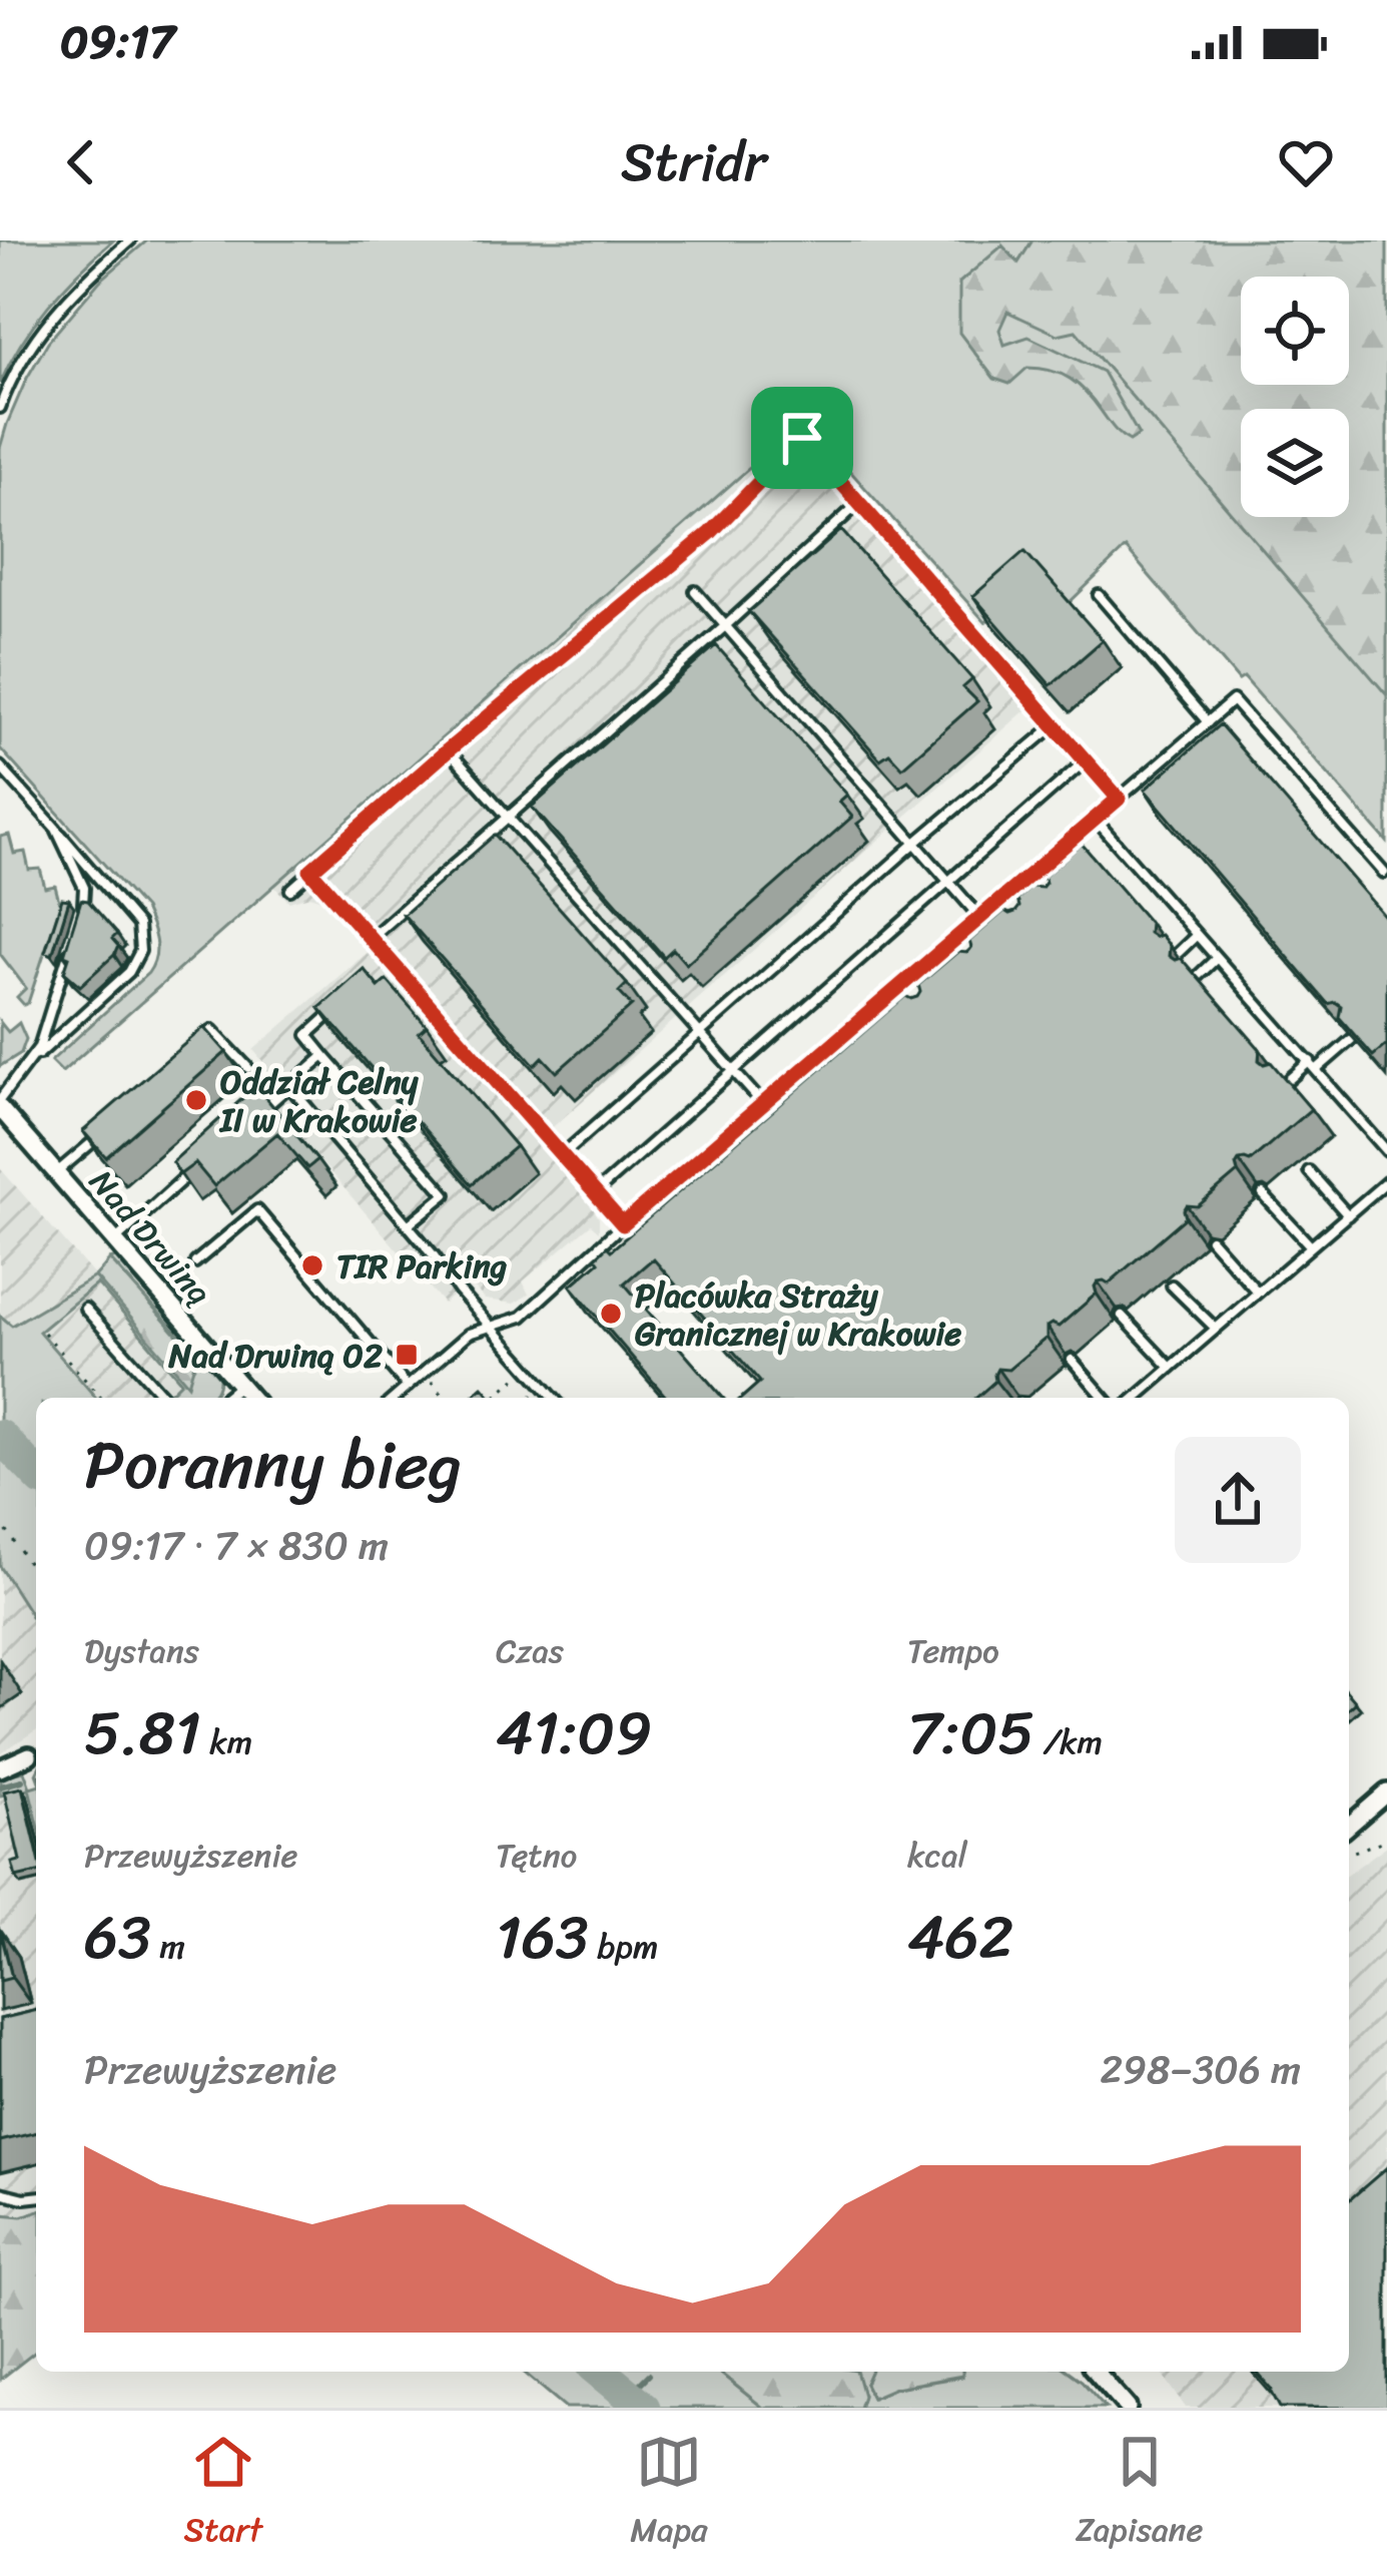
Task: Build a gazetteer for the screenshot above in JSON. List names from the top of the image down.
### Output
{
  "streets": {
    "street": ["Nad Drwiną"]
  },
  "places": {
    "other": ["Oddział Celny II w Krakowie", "TIR Parking", "Placówka Straży Granicznej w Krakowie"],
    "transit": ["Nad Drwiną 02"]
  },
  "page": {
    "status": "09:17",
    "header": "Stridr",
    "heading": ["Poranny bieg", "09:17 · 7 × 830 m"],
    "stats": [
      ["Dystans", "5.81 km"],
      ["Czas", "41:09"],
      ["Tempo", "7:05 /km"],
      ["Przewyższenie", "63 m"],
      ["Tętno", "163 bpm"],
      ["kcal", "462"]
    ],
    "chart": ["Przewyższenie", "298–306 m"],
    "tabs": ["Start", "Mapa", "Zapisane"]
  }
}
